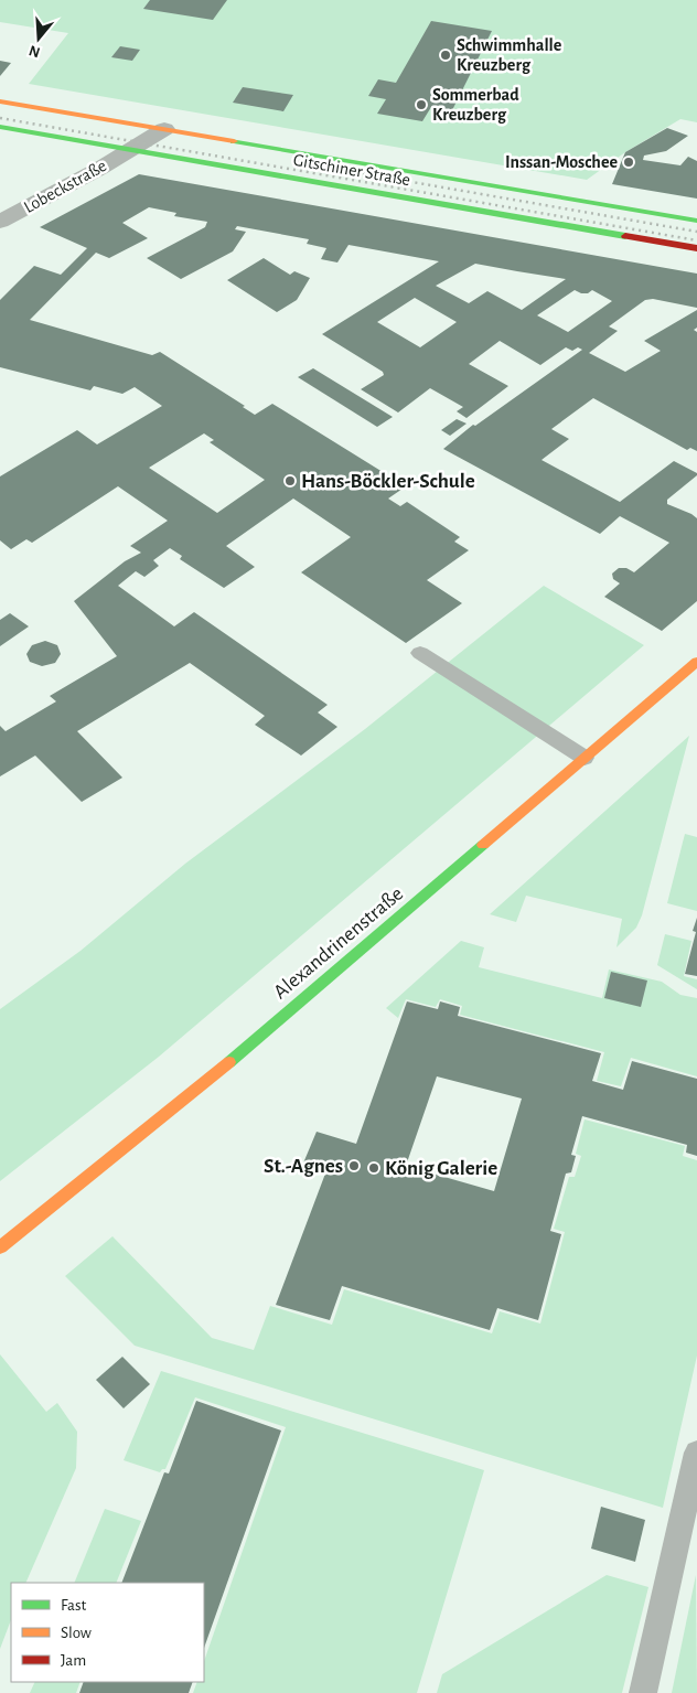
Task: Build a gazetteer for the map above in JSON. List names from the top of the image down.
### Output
{
  "streets": {
    "main road": ["Gitschiner Straße", "Alexandrinenstraße"],
    "street": ["Lobeckstraße"]
  },
  "crossings": [
    ["Gitschiner Straße", "Lobeckstraße"]
  ],
  "places": [
    "Schwimmhalle Kreuzberg",
    "Sommerbad Kreuzberg",
    "Inssan-Moschee",
    "Hans-Böckler-Schule",
    "St.-Agnes",
    "König Galerie"
  ],
  "legend": ["Fast", "Slow", "Jam"],
  "north": "bottom"
}
